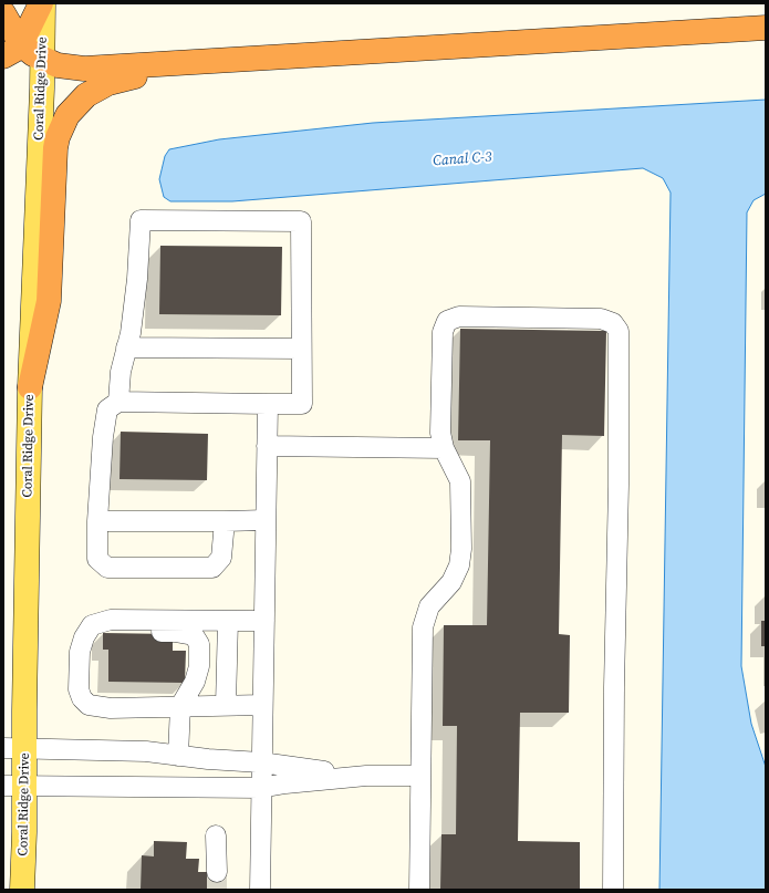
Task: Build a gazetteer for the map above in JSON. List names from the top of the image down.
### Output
{
  "streets": {
    "main road": ["Coral Ridge Drive"]
  },
  "water": ["Canal C-3"]
}
